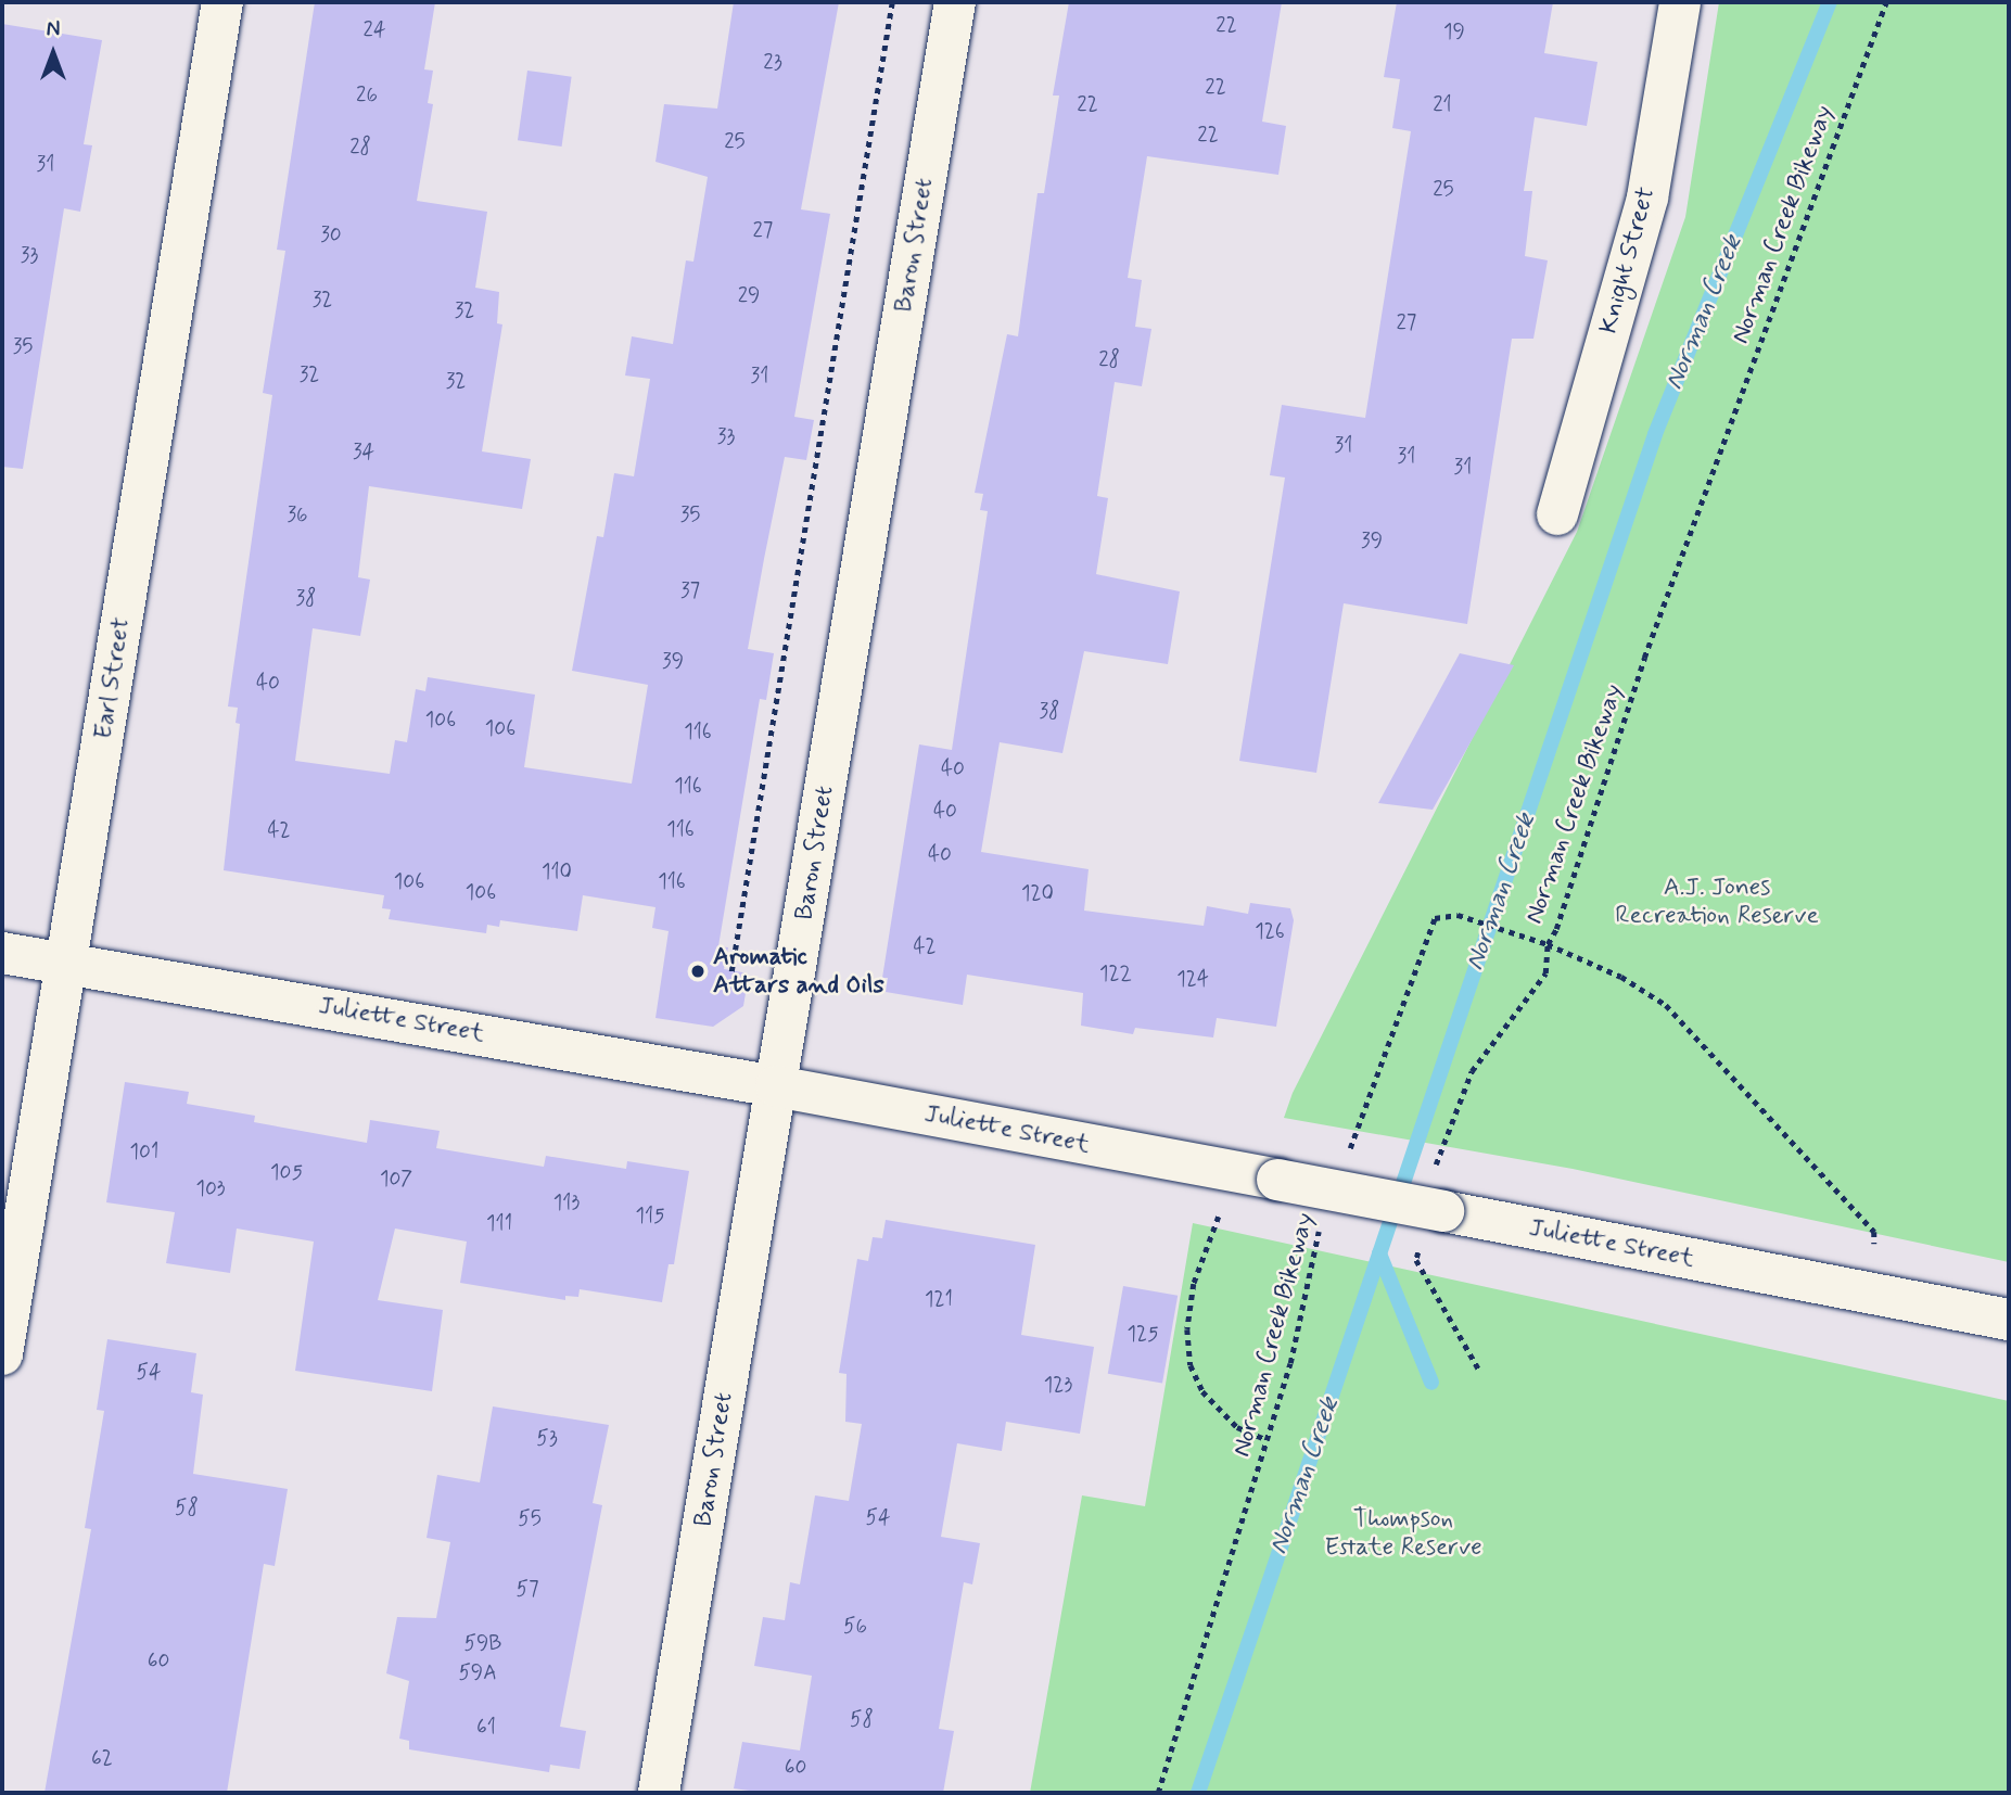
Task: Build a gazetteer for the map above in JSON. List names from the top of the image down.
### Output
{
  "streets": {
    "main road": [
      "Baron Street",
      "Knight Street",
      "Earl Street",
      "Juliette Street"
    ],
    "path": ["Norman Creek Bikeway"]
  },
  "crossings": [
    ["Baron Street", "Juliette Street"],
    ["Earl Street", "Juliette Street"]
  ],
  "water": ["Norman Creek"],
  "parks": ["A.J. Jones Recreation Reserve", "Thompson Estate Reserve"],
  "places": ["Aromatic Attars and Oils"],
  "house_numbers": [
    "22",
    "24",
    "19",
    "23",
    "22",
    "26",
    "22",
    "21",
    "22",
    "25",
    "28",
    "31",
    "25",
    "27",
    "30",
    "33",
    "29",
    "32",
    "32",
    "27",
    "35",
    "28",
    "32",
    "31",
    "32",
    "33",
    "31",
    "34",
    "31",
    "31",
    "36",
    "35",
    "39",
    "37",
    "38",
    "39",
    "40",
    "38",
    "106",
    "106",
    "116",
    "40",
    "116",
    "40",
    "116",
    "42",
    "40",
    "110",
    "106",
    "116",
    "106",
    "120",
    "126",
    "42",
    "122",
    "124",
    "101",
    "105",
    "107",
    "103",
    "113",
    "115",
    "111",
    "121",
    "125",
    "54",
    "123",
    "53",
    "58",
    "54",
    "55",
    "57",
    "56",
    "59B",
    "60",
    "59A",
    "58",
    "61",
    "62",
    "60"
  ],
  "north": "top"
}
